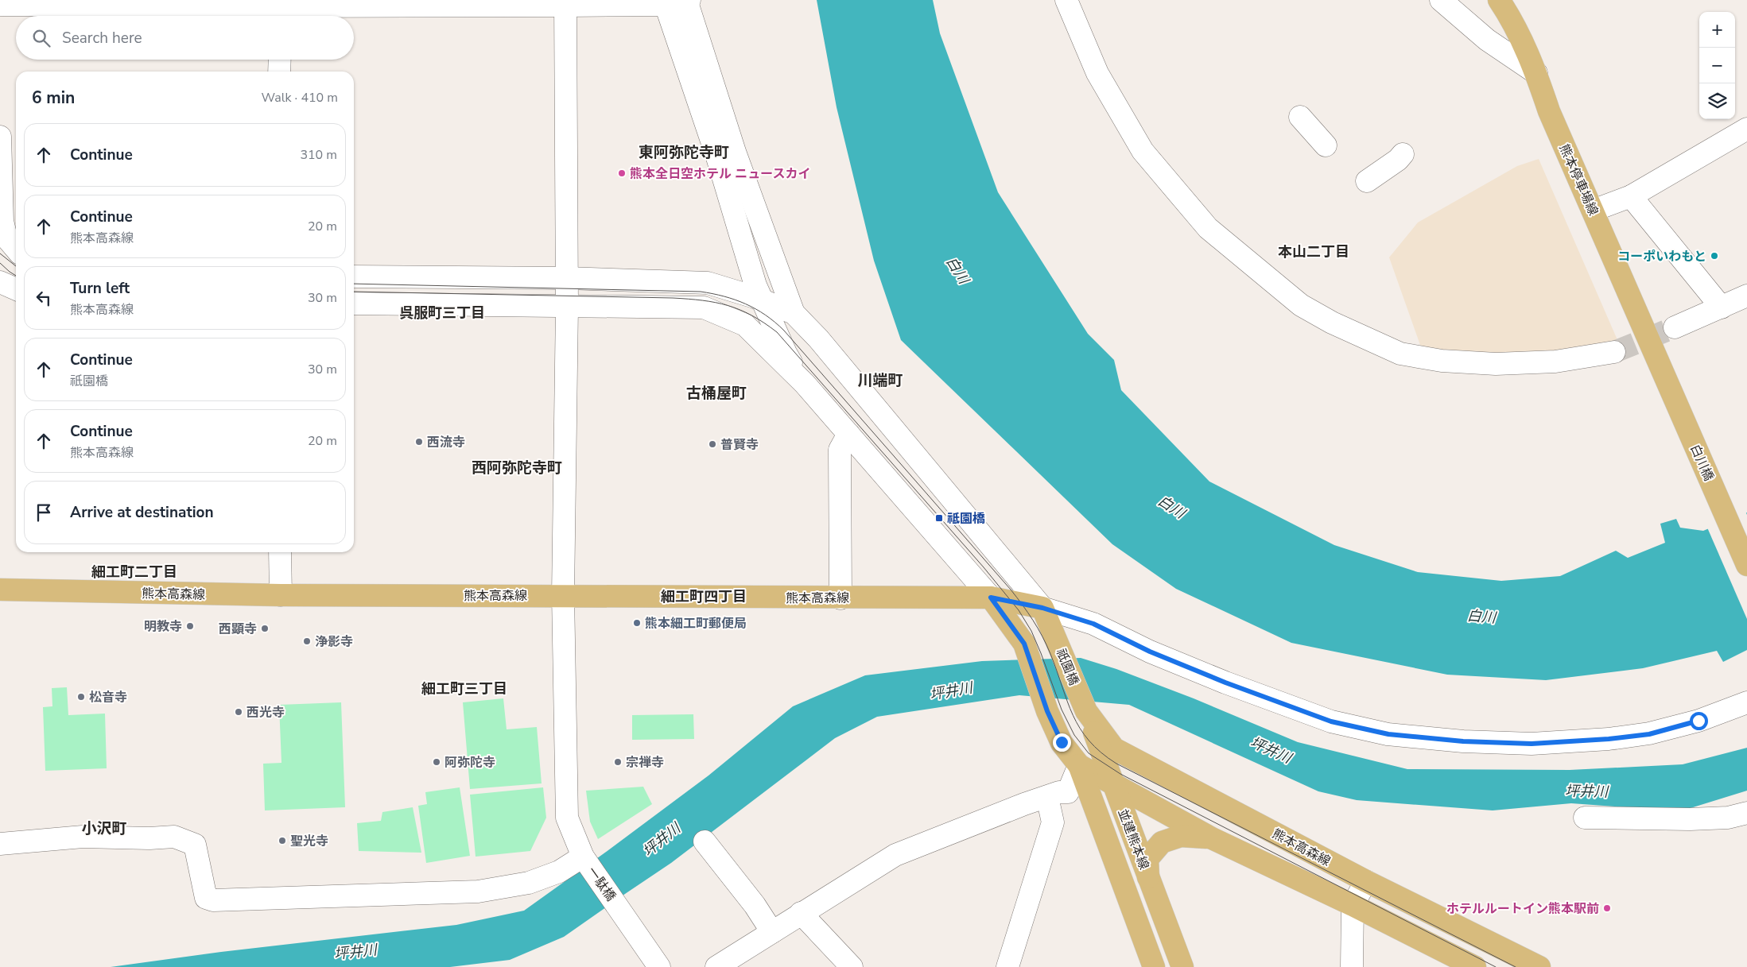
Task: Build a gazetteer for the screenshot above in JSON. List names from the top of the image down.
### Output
{
  "streets": {
    "main road": [
      "熊本停車場線",
      "白川橋",
      "熊本高森線",
      "祇園橋",
      "並建熊本線"
    ],
    "street": ["一駄橋"]
  },
  "crossings": [
    ["熊本停車場線", "白川橋"],
    ["熊本高森線", "祇園橋"],
    ["熊本高森線", "並建熊本線"],
    ["熊本高森線", "一駄橋"],
    ["祇園橋", "並建熊本線"]
  ],
  "districts": [
    "東阿弥陀寺町",
    "本山二丁目",
    "呉服町三丁目",
    "川端町",
    "古桶屋町",
    "西阿弥陀寺町",
    "細工町二丁目",
    "細工町四丁目",
    "細工町三丁目",
    "小沢町"
  ],
  "water": ["白川", "坪井川"],
  "places": {
    "other": [
      "熊本全日空ホテル ニュースカイ",
      "コーポいわもと",
      "西流寺",
      "普賢寺",
      "熊本細工町郵便局",
      "明教寺",
      "西顕寺",
      "浄影寺",
      "松音寺",
      "西光寺",
      "阿弥陀寺",
      "宗禅寺",
      "聖光寺",
      "ホテルルートイン熊本駅前"
    ],
    "transit": ["祗園橋"]
  },
  "page": {
    "map_buttons": ["+", "−"],
    "search": "Search here",
    "heading": ["6 min", "Walk · 410 m"],
    "list": [
      ["Continue", "310 m"],
      ["Continue", "熊本高森線", "20 m"],
      ["Turn left", "熊本高森線", "30 m"],
      ["Continue", "祇園橋", "30 m"],
      ["Continue", "熊本高森線", "20 m"],
      "Arrive at destination"
    ]
  }
}
